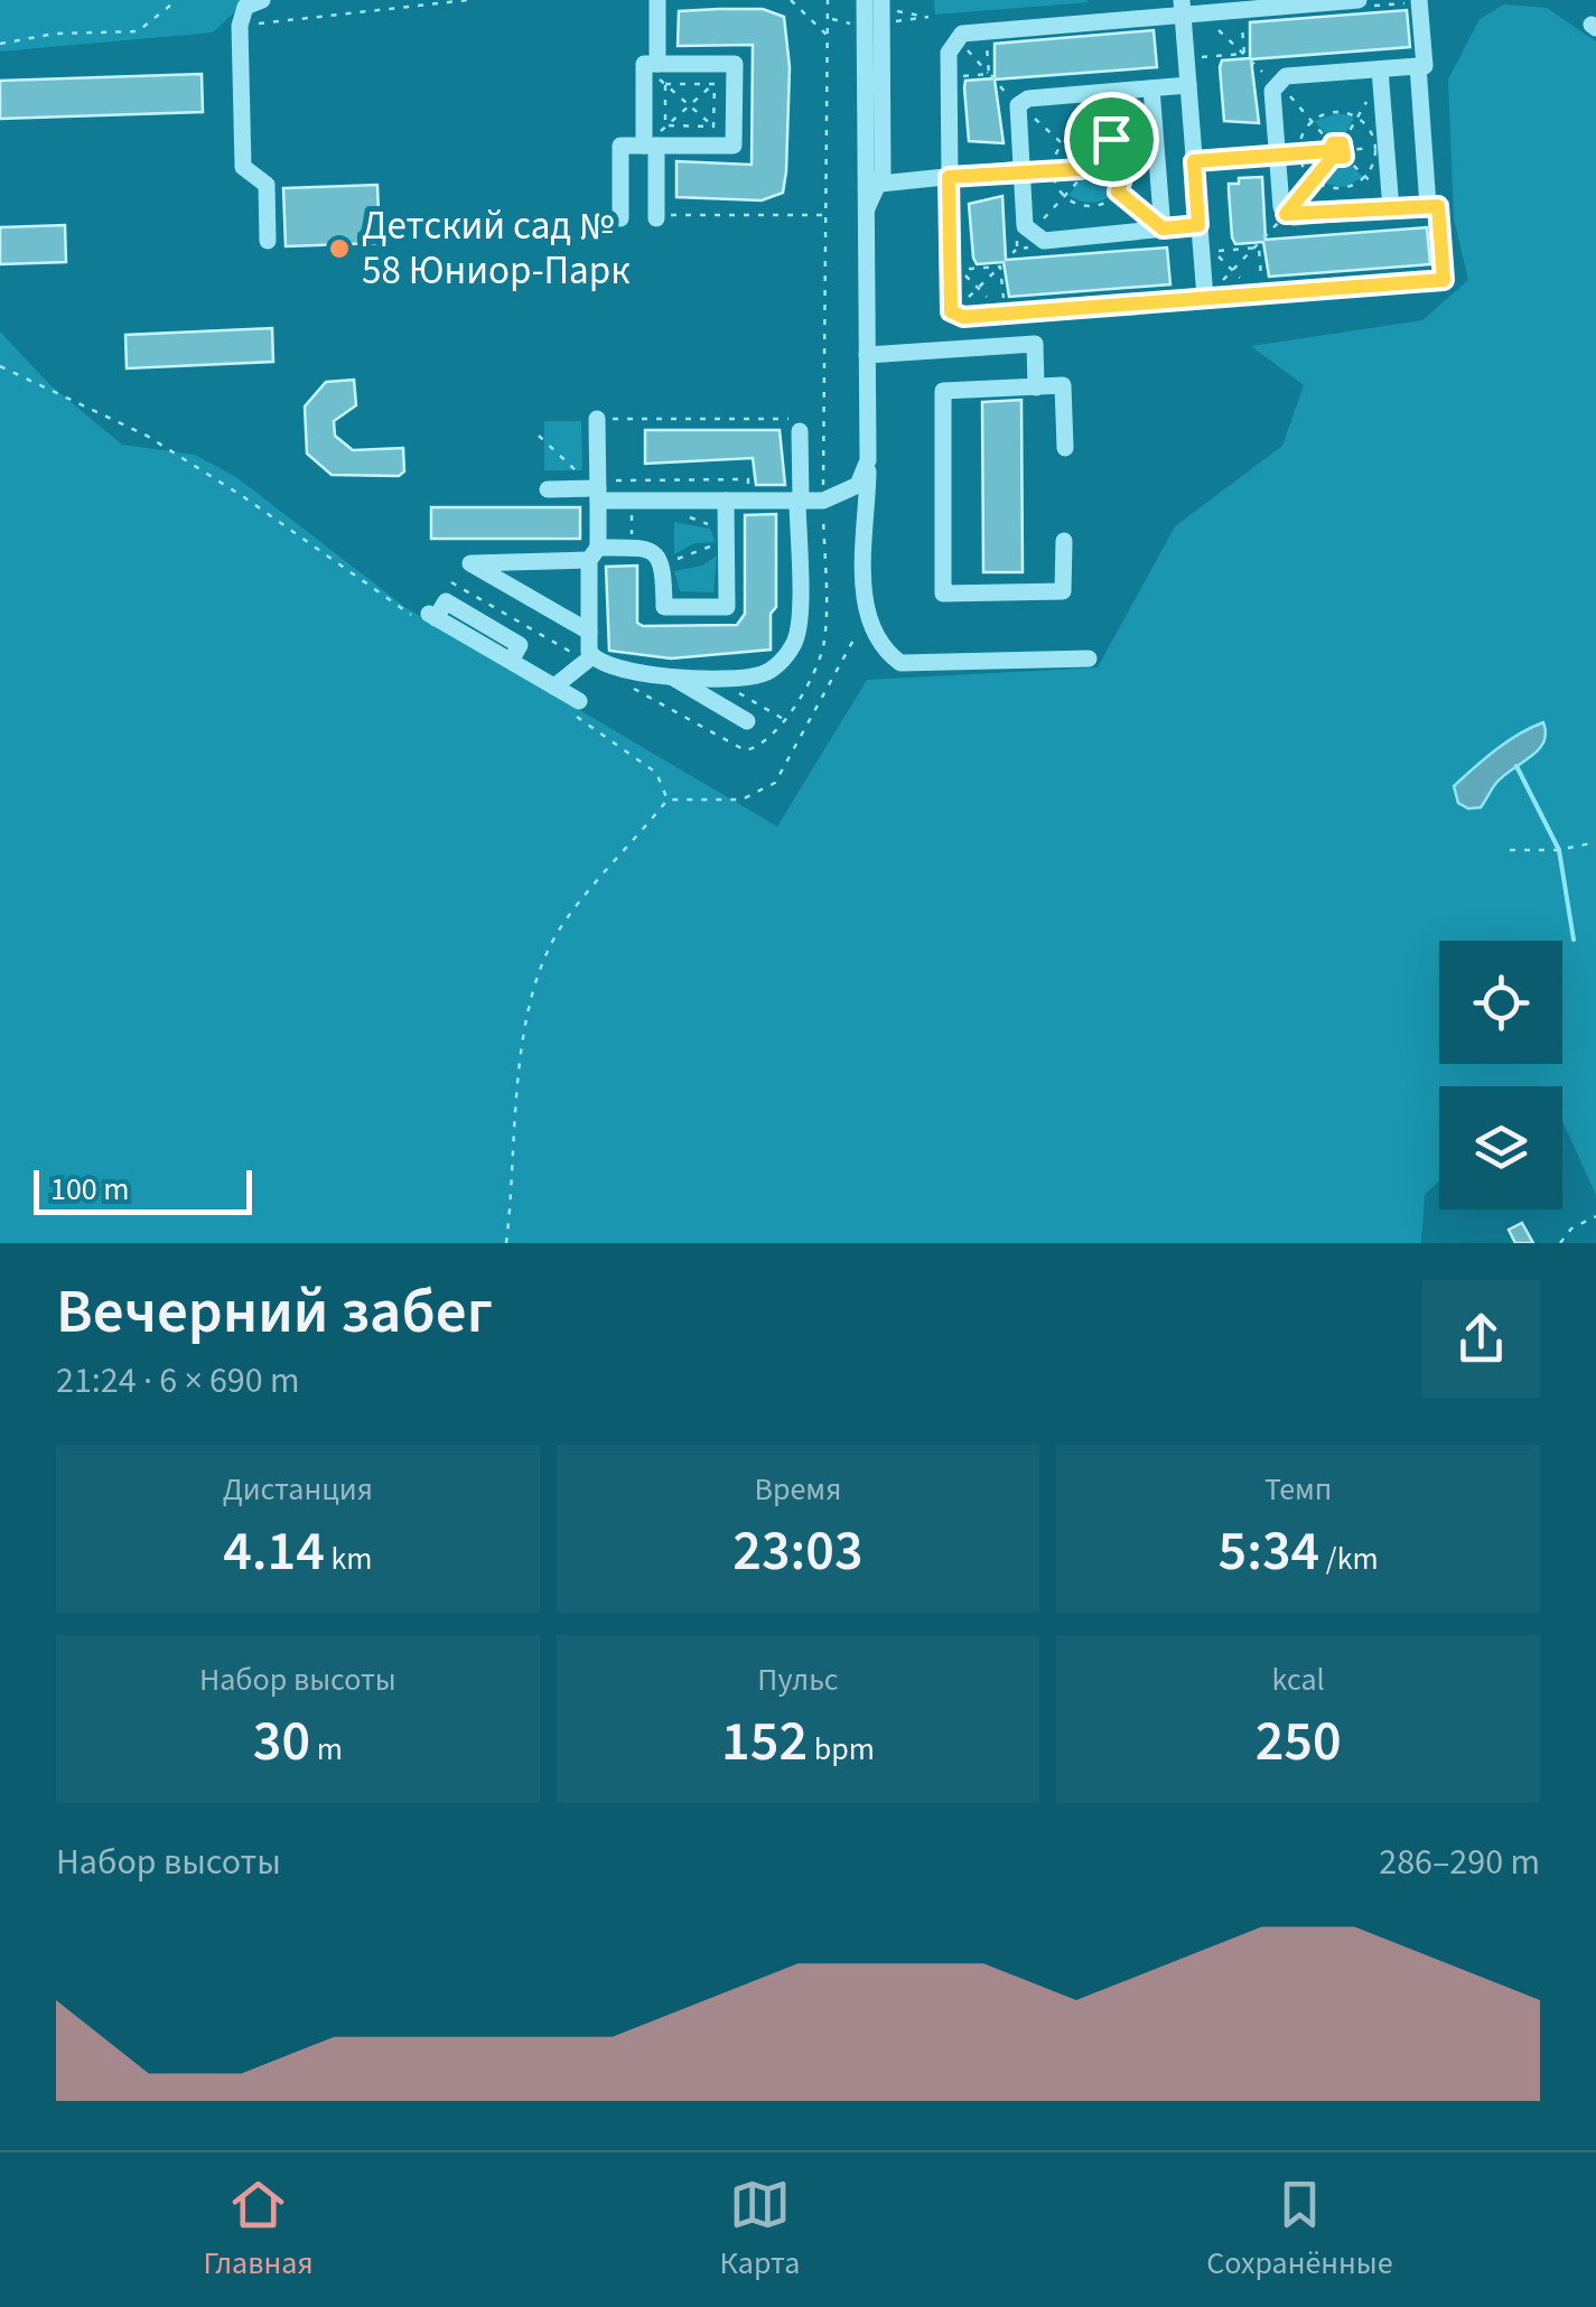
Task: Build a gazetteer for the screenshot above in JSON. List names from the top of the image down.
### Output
{
  "places": ["Детский сад № 58 Юниор-Парк"],
  "scale_bar": "100 m",
  "page": {
    "scale": "100 m",
    "heading": ["Вечерний забег", "21:24 · 6 × 690 m"],
    "stats": [
      ["Дистанция", "4.14 km"],
      ["Время", "23:03"],
      ["Темп", "5:34 /km"],
      ["Набор высоты", "30 m"],
      ["Пульс", "152 bpm"],
      ["kcal", "250"]
    ],
    "chart": ["Набор высоты", "286–290 m"],
    "tabs": ["Главная", "Карта", "Сохранённые"]
  }
}
